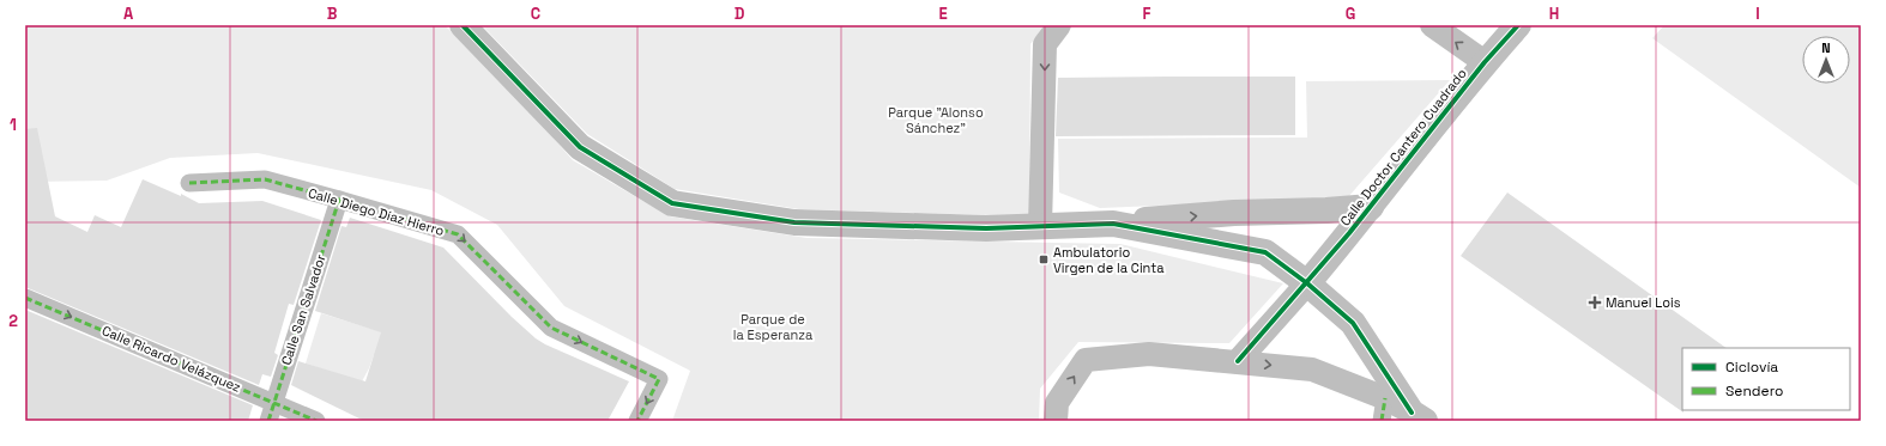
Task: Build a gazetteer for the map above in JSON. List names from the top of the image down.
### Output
{
  "streets": {
    "street": [
      "Calle Doctor Cantero Cuadrado",
      "Calle Diego Díaz Hierro",
      "Calle San Salvador",
      "Calle Ricardo Velázquez"
    ]
  },
  "crossings": [
    ["Calle Diego Díaz Hierro", "Calle San Salvador"],
    ["Calle San Salvador", "Calle Ricardo Velázquez"]
  ],
  "one_way": ["Calle Ricardo Velázquez"],
  "parks": ["Parque \"Alonso Sánchez\"", "Parque de la Esperanza"],
  "places": {
    "transit": ["Ambulatorio Virgen de la Cinta"],
    "health": ["Manuel Lois"]
  },
  "legend": ["Ciclovía", "Sendero"],
  "north": "top",
  "grid": {
    "columns": [
      "A",
      "B",
      "C",
      "D",
      "E",
      "F",
      "G",
      "H",
      "I"
    ],
    "rows": ["1", "2"]
  }
}
